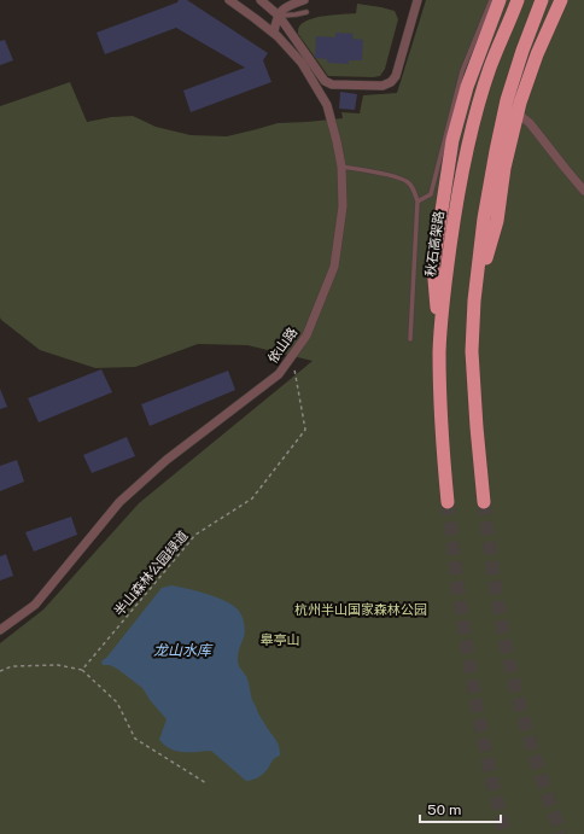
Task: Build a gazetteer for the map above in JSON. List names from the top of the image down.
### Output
{
  "streets": {
    "highway": ["秋石高架路"],
    "street": ["依山路"],
    "path": ["半山森林公园绿道"]
  },
  "crossings": [
    ["依山路", "半山森林公园绿道"]
  ],
  "water": ["龙山水库"],
  "parks": ["杭州半山国家森林公园", "皋亭山"],
  "scale_bar": "50 m"
}
